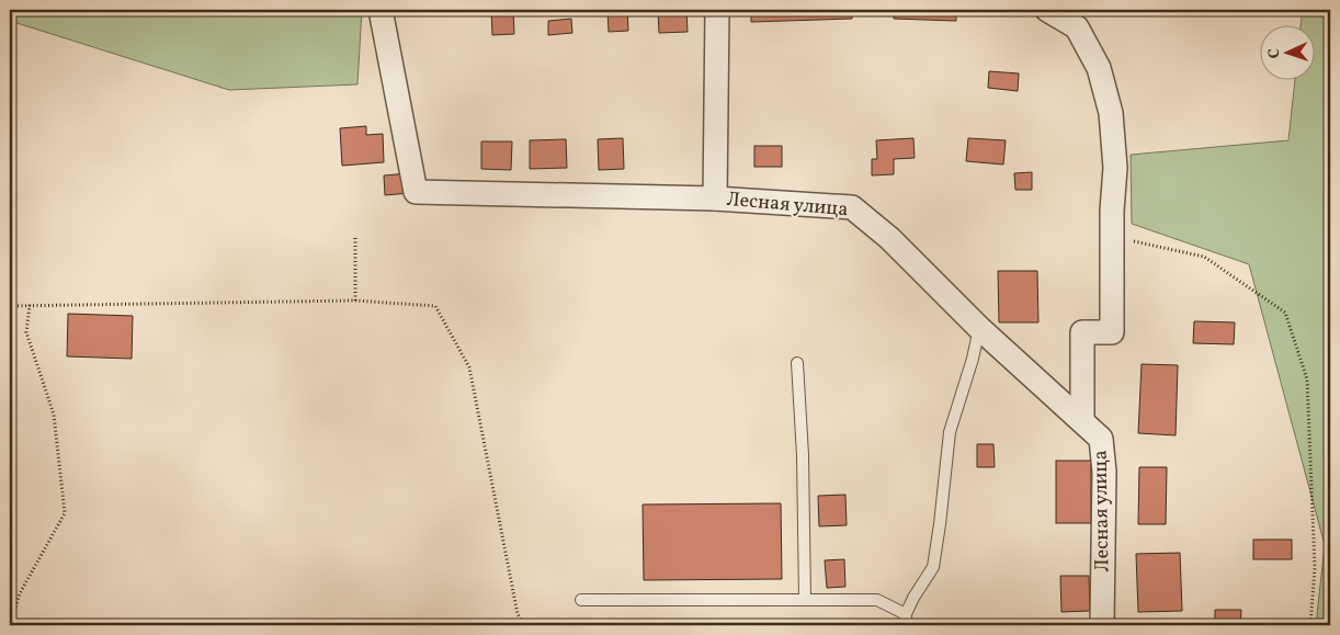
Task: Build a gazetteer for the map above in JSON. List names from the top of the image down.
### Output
{
  "streets": {
    "street": ["Лесная улица"]
  },
  "north": "left"
}
